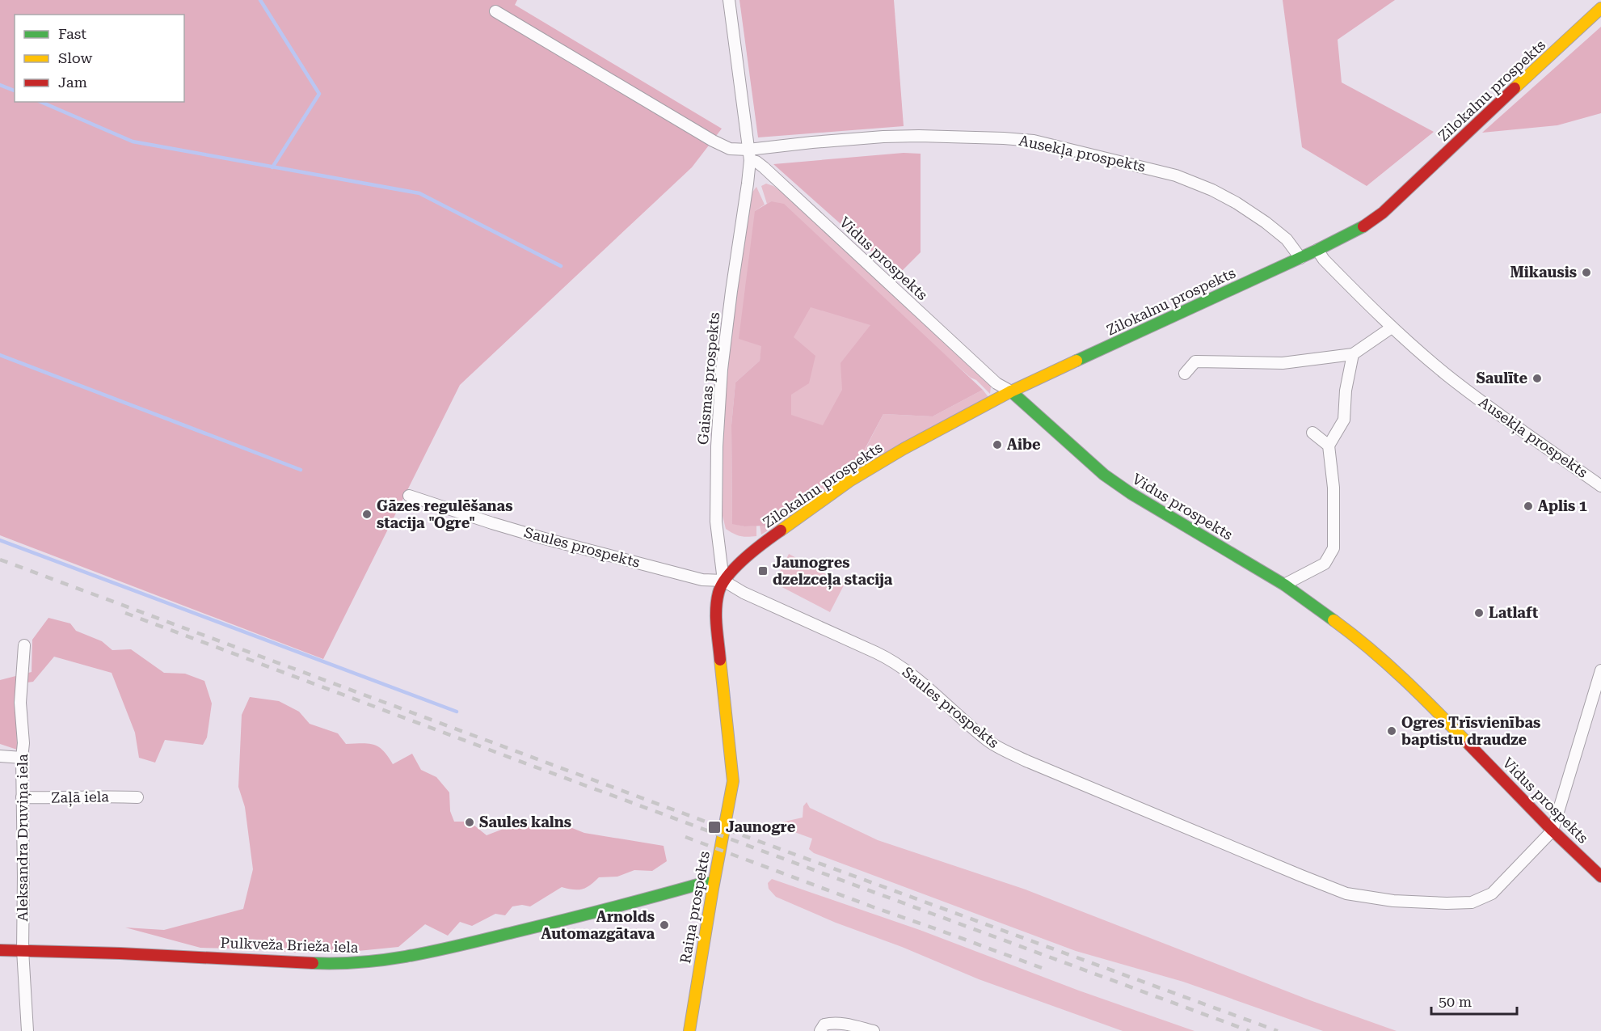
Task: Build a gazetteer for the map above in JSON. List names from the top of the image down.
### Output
{
  "streets": {
    "main road": [
      "Zilokalnu prospekts",
      "Vidus prospekts",
      "Gaismas prospekts",
      "Raiņa prospekts",
      "Pulkveža Brieža iela"
    ],
    "street": [
      "Ausekļa prospekts",
      "Saules prospekts",
      "Zaļā iela",
      "Aleksandra Druviņa iela"
    ]
  },
  "crossings": [
    ["Zilokalnu prospekts", "Ausekļa prospekts"],
    ["Zilokalnu prospekts", "Vidus prospekts"],
    ["Zilokalnu prospekts", "Gaismas prospekts"],
    ["Zilokalnu prospekts", "Saules prospekts"],
    ["Ausekļa prospekts", "Vidus prospekts"],
    ["Ausekļa prospekts", "Gaismas prospekts"],
    ["Vidus prospekts", "Gaismas prospekts"],
    ["Vidus prospekts", "Saules prospekts"],
    ["Gaismas prospekts", "Saules prospekts"],
    ["Gaismas prospekts", "Raiņa prospekts"],
    ["Zaļā iela", "Aleksandra Druviņa iela"],
    ["Aleksandra Druviņa iela", "Pulkveža Brieža iela"],
    ["Raiņa prospekts", "Pulkveža Brieža iela"]
  ],
  "places": {
    "other": [
      "Mikausis",
      "Saulīte",
      "Aibe",
      "Aplis 1",
      "Gāzes regulēšanas stacija \"Ogre\"",
      "Latlaft",
      "Ogres Trīsvienības baptistu draudze",
      "Saules kalns",
      "Arnolds Automazgātava"
    ],
    "transit": ["Jaunogres dzelzceļa stacija", "Jaunogre"]
  },
  "legend": ["Fast", "Slow", "Jam"],
  "scale_bar": "50 m"
}
